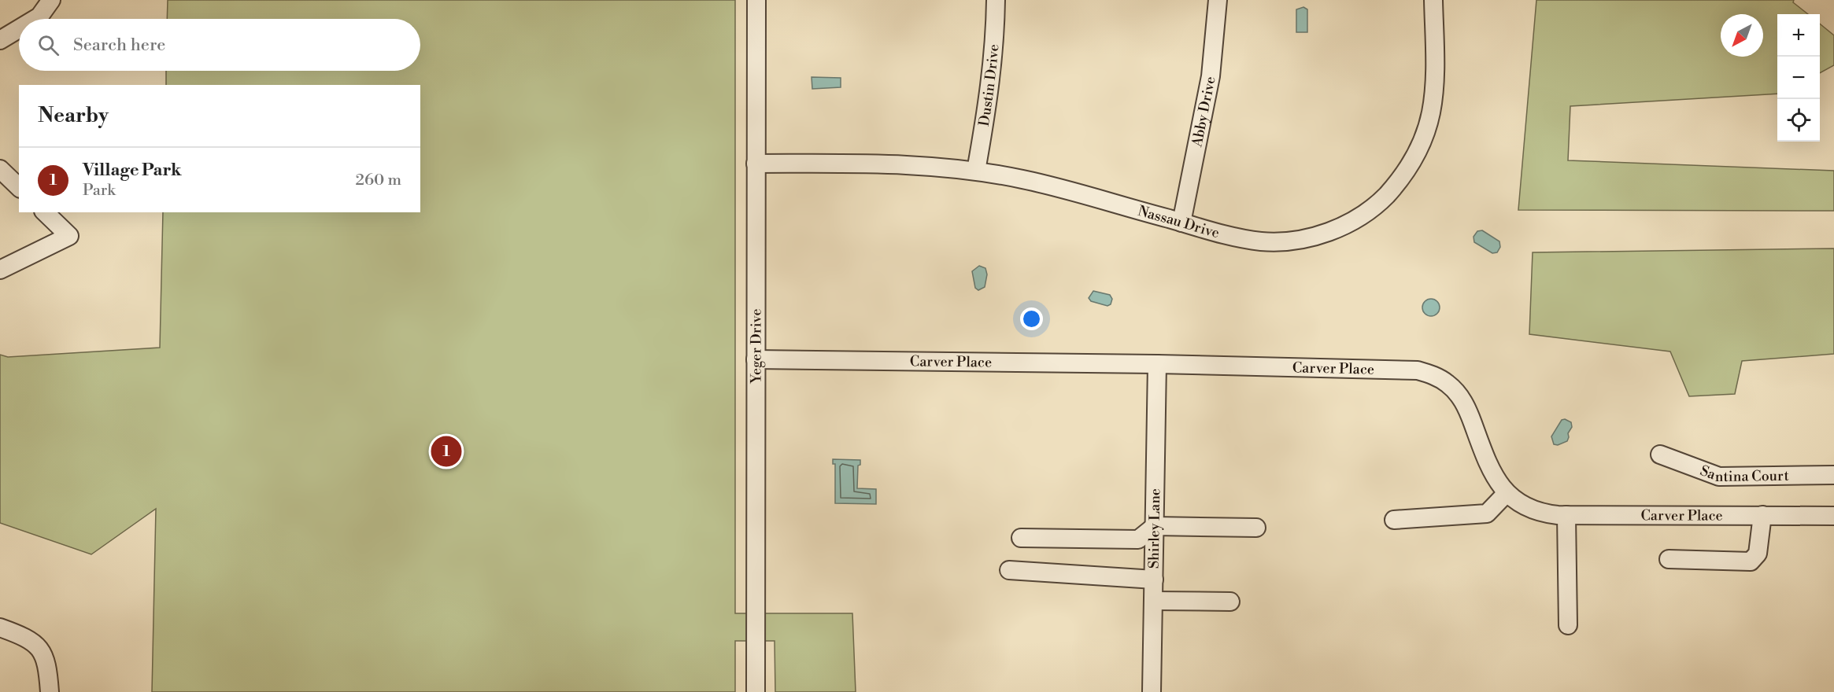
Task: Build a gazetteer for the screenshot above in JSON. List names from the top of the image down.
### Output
{
  "streets": {
    "street": [
      "Dustin Drive",
      "Abby Drive",
      "Nassau Drive",
      "Yeger Drive",
      "Carver Place",
      "Santina Court",
      "Shirley Lane"
    ]
  },
  "crossings": [
    ["Dustin Drive", "Nassau Drive"],
    ["Abby Drive", "Nassau Drive"],
    ["Nassau Drive", "Yeger Drive"],
    ["Yeger Drive", "Carver Place"],
    ["Carver Place", "Shirley Lane"]
  ],
  "north": "bottom left",
  "page": {
    "map_buttons": ["+", "−"],
    "search": "Search here",
    "heading": "Nearby",
    "list": [
      {
        "mark": "1",
        "name": "Village Park",
        "note": "Park",
        "value": "260 m"
      }
    ],
    "pins": "1"
  }
}
